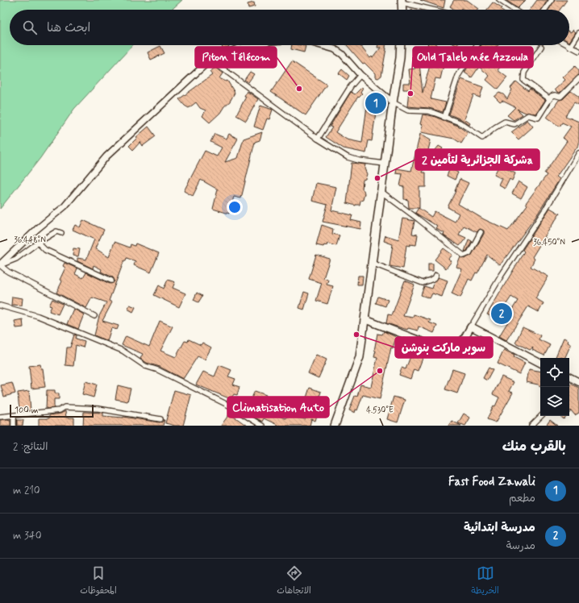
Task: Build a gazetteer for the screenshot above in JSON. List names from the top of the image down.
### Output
{
  "places": [
    "Piton Télécom",
    "Ould Taleb née Azzoula",
    "شركة الجزائرية لتأمين 2a",
    "سوبر ماركت بنوشن",
    "Climatisation Auto"
  ],
  "scale_bar": "100 m",
  "page": {
    "search": "ابحث هنا",
    "pins": ["1", "2"],
    "scale": "100 m",
    "heading": ["بالقرب منك", "النتائج: 2"],
    "list": [
      {
        "mark": "1",
        "name": "Fast Food Zawali",
        "note": "مطعم",
        "value": "210 m"
      },
      {
        "mark": "2",
        "name": "مدرسة ابتدائية",
        "note": "مدرسة",
        "value": "340 m"
      }
    ],
    "nav": ["الخريطة", "الاتجاهات", "المحفوظات"]
  },
  "coordinates": ["36.448°N", "36.450°N", "4.530°E"]
}
